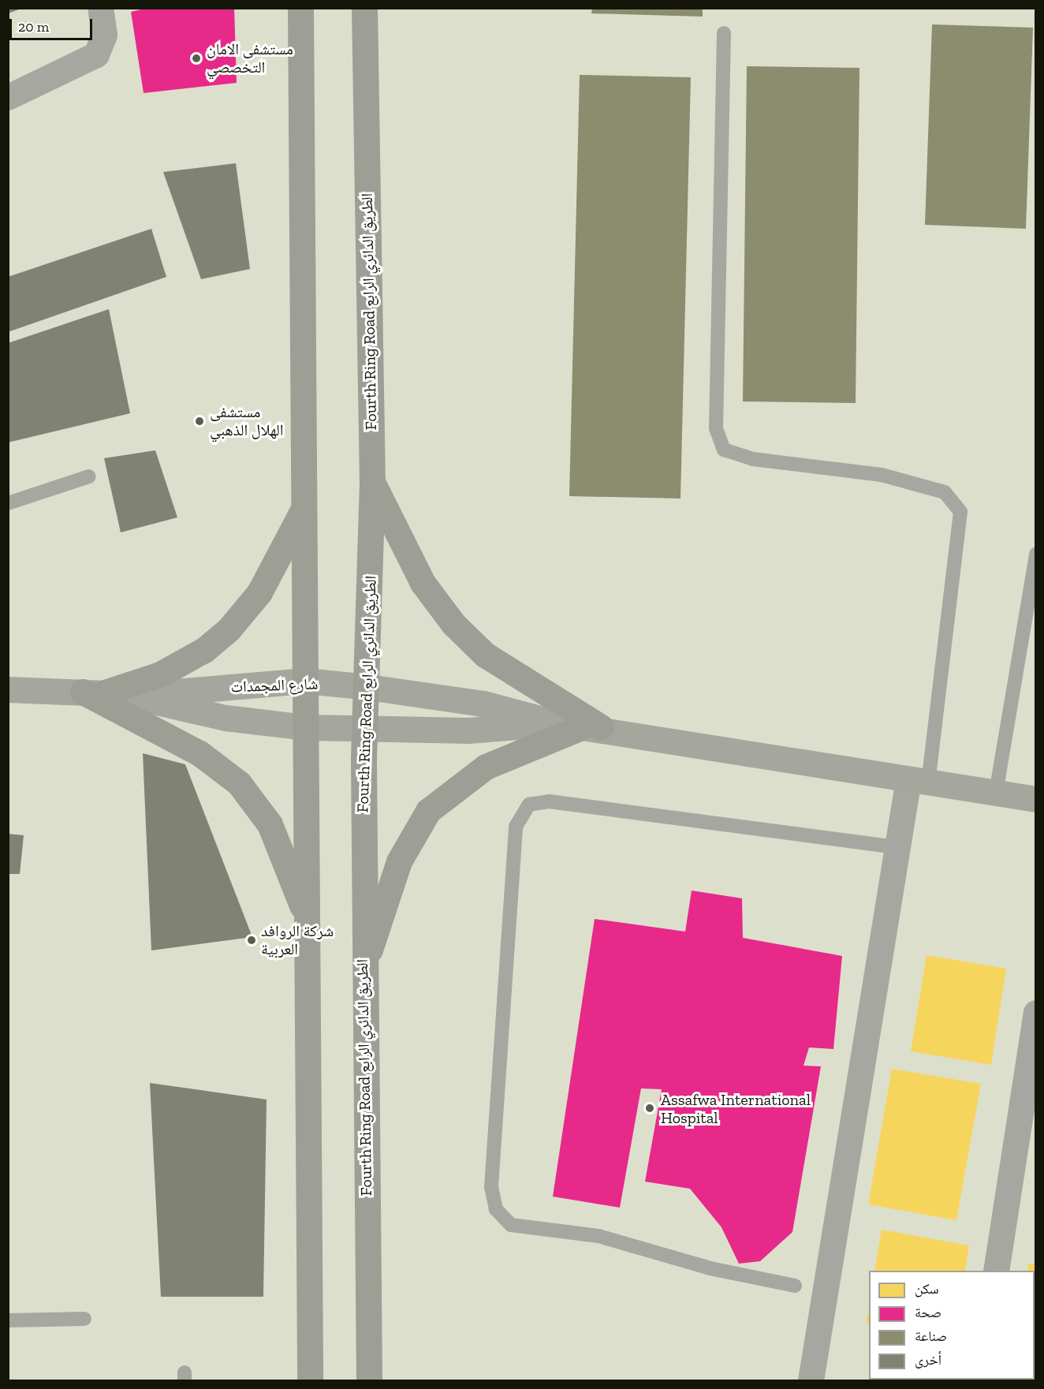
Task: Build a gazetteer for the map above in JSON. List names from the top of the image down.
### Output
{
  "streets": {
    "main road": ["Fourth Ring Road الطريق الدائري الرابع", "شارع المجمدات"]
  },
  "crossings": [
    ["Fourth Ring Road الطريق الدائري الرابع", "شارع المجمدات"]
  ],
  "places": [
    "مستشفى الامان التخصصي",
    "مستشفى الهلال الذهبي",
    "شركة الروافد العربية",
    "Assafwa International Hospital"
  ],
  "legend": [
    "سكن",
    "صحة",
    "صناعة",
    "أخرى"
  ],
  "scale_bar": "20 m"
}
